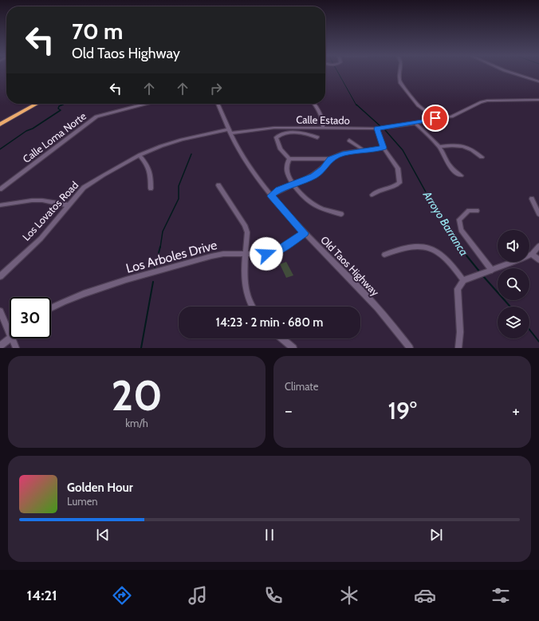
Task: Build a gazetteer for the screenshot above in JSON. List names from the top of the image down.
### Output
{
  "streets": {
    "street": [
      "Calle Estado",
      "Calle Loma Norte",
      "Los Lovatos Road",
      "Los Arboles Drive",
      "Old Taos Highway"
    ]
  },
  "crossings": [
    ["Calle Estado", "Los Lovatos Road"],
    ["Calle Estado", "Old Taos Highway"],
    ["Los Lovatos Road", "Old Taos Highway"],
    ["Los Arboles Drive", "Old Taos Highway"]
  ],
  "water": ["Arroyo Barranca"],
  "page": {
    "turn": ["70 m", "Old Taos Highway"],
    "limit": "30",
    "trip": "14:23 · 2 min · 680 m",
    "tile": [
      ["20", "km/h"],
      "Climate"
    ],
    "heat": ["−", "19°", "+"],
    "song": ["Golden Hour", "Lumen"],
    "tabs": "14:21"
  }
}
